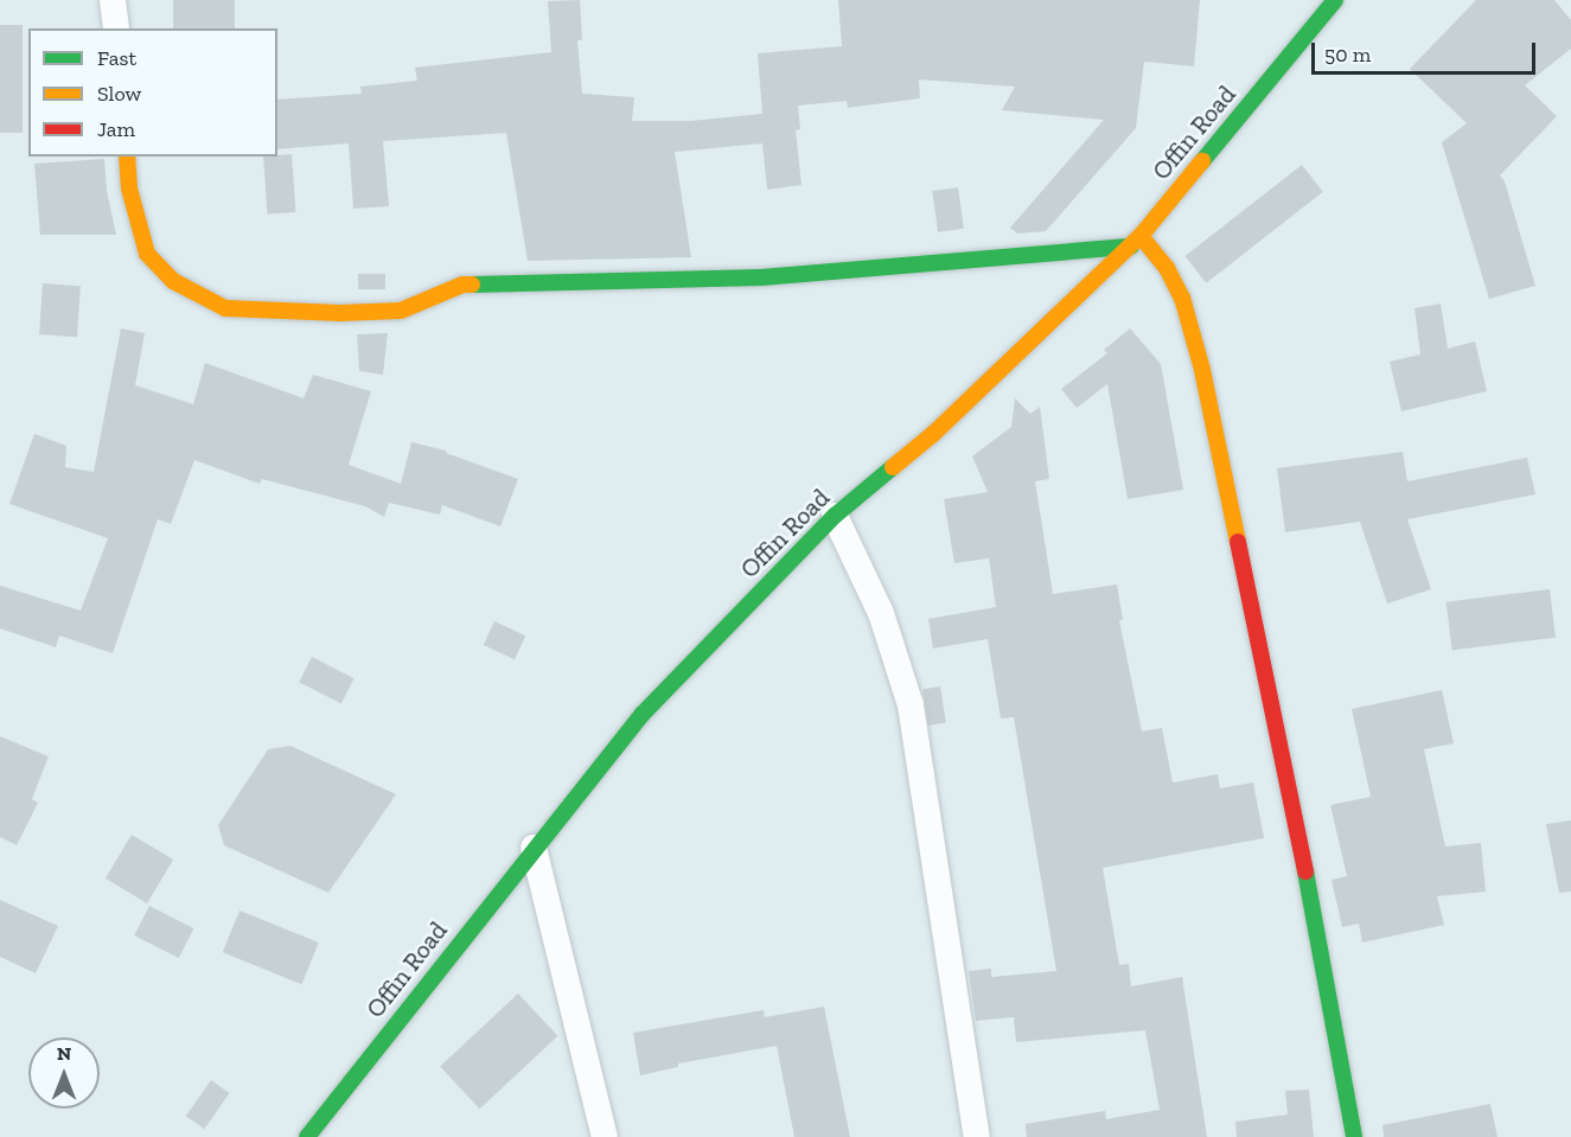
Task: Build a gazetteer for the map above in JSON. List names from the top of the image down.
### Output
{
  "streets": {
    "street": ["Offin Road"]
  },
  "legend": ["Fast", "Slow", "Jam"],
  "scale_bar": "50 m",
  "north": "top"
}
